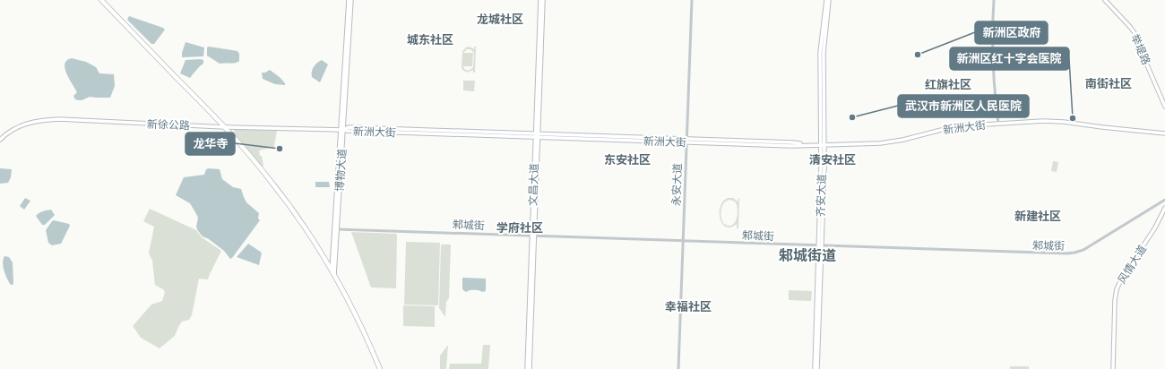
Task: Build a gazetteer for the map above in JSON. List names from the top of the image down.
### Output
{
  "streets": {
    "main road": [
      "举堤路",
      "新徐公路",
      "新洲大街",
      "博物大道",
      "文昌大道",
      "齐安大道",
      "风情大道"
    ],
    "street": ["永安大道", "邾城街"]
  },
  "crossings": [
    ["新徐公路", "新洲大街"],
    ["新徐公路", "博物大道"],
    ["新洲大街", "博物大道"],
    ["新洲大街", "文昌大道"],
    ["新洲大街", "永安大道"],
    ["新洲大街", "齐安大道"],
    ["博物大道", "邾城街"],
    ["文昌大道", "邾城街"],
    ["永安大道", "邾城街"],
    ["齐安大道", "邾城街"]
  ],
  "districts": [
    "龙城社区",
    "城东社区",
    "南街社区",
    "红旗社区",
    "东安社区",
    "清安社区",
    "新建社区",
    "学府社区",
    "邾城街道",
    "幸福社区"
  ],
  "places": [
    "新洲区政府",
    "武汉市新洲区人民医院",
    "新洲区红十字会医院",
    "龙华寺"
  ]
}
